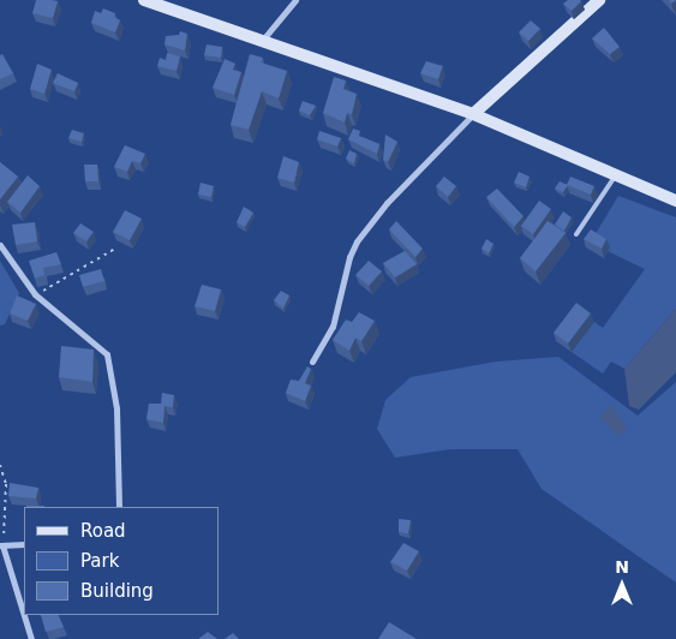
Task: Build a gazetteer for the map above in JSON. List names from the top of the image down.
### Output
{
  "legend": ["Road", "Park", "Building"],
  "north": "top"
}
